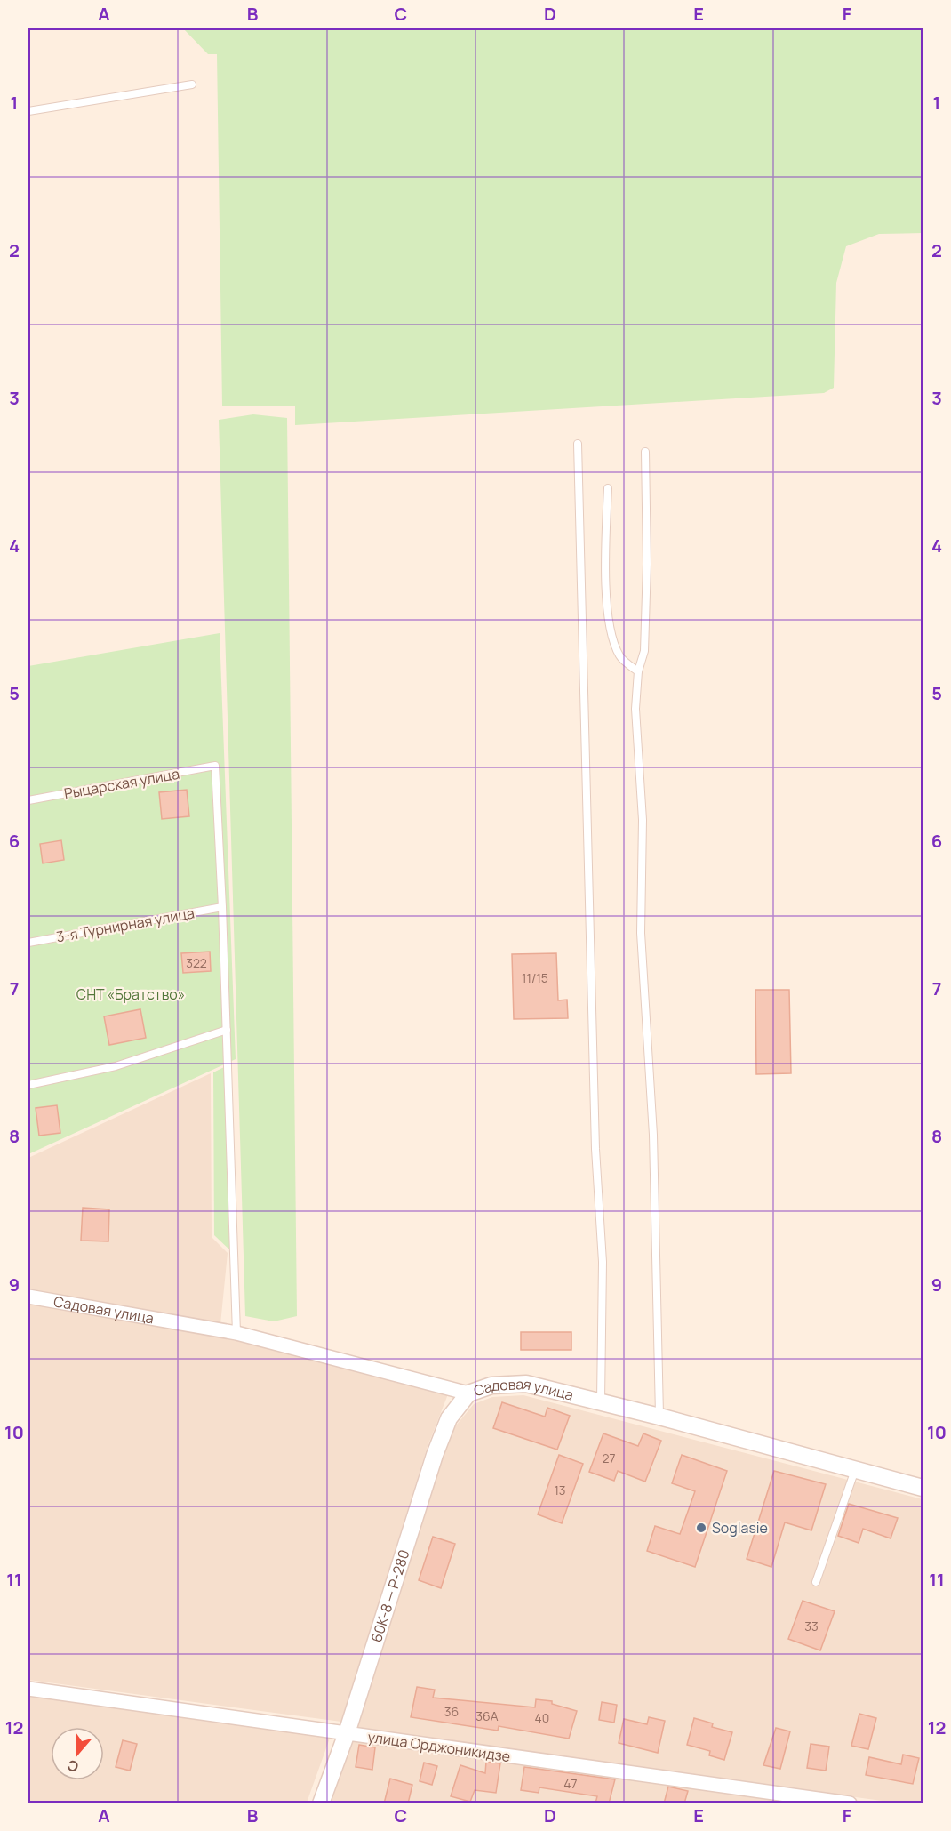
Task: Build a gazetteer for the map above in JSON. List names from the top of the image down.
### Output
{
  "streets": {
    "street": ["Садовая улица", "60К-8 — Р-280", "улица Орджоникидзе"],
    "lane": ["Рыцарская улица", "3-я Турнирная улица"]
  },
  "crossings": [
    ["Рыцарская улица", "3-я Турнирная улица"],
    ["Садовая улица", "60К-8 — Р-280"],
    ["60К-8 — Р-280", "улица Орджоникидзе"]
  ],
  "parks": ["СНТ «Братство»"],
  "places": ["Soglasie"],
  "house_numbers": [
    "322",
    "11/15",
    "27",
    "13",
    "33",
    "36",
    "36А",
    "40",
    "47"
  ],
  "north": "bottom",
  "grid": {
    "columns": [
      "A",
      "B",
      "C",
      "D",
      "E",
      "F"
    ],
    "rows": [
      "1",
      "2",
      "3",
      "4",
      "5",
      "6",
      "7",
      "8",
      "9",
      "10",
      "11",
      "12"
    ]
  }
}
